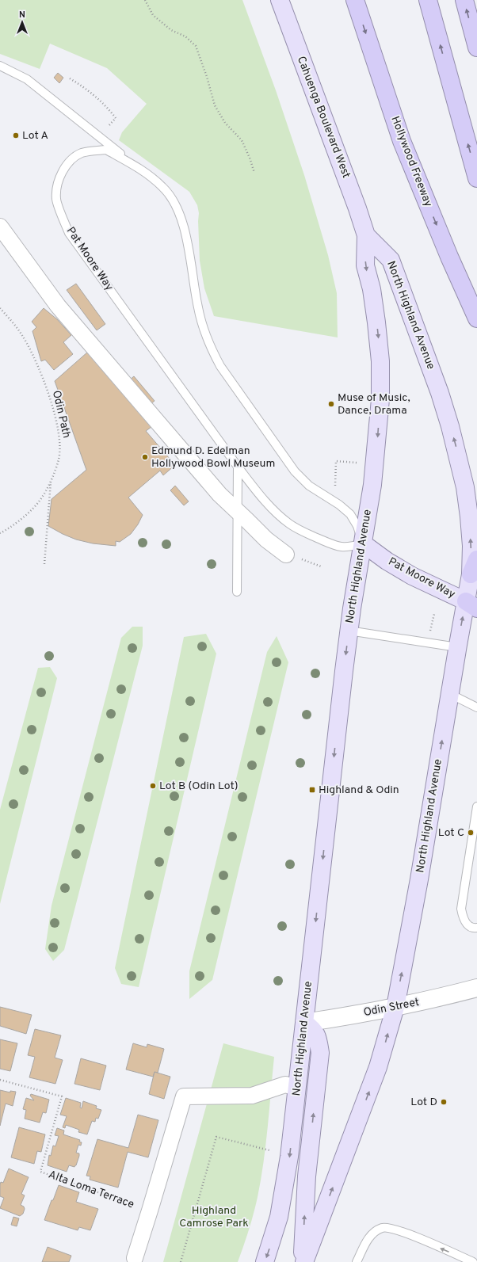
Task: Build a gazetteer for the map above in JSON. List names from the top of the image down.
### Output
{
  "streets": {
    "highway": ["Hollywood Freeway"],
    "main road": [
      "Cahuenga Boulevard West",
      "Pat Moore Way",
      "North Highland Avenue",
      "Odin Street"
    ],
    "path": ["Odin Path", "Alta Loma Terrace"]
  },
  "crossings": [
    ["Cahuenga Boulevard West", "North Highland Avenue"],
    ["Pat Moore Way", "North Highland Avenue"],
    ["North Highland Avenue", "Odin Street"]
  ],
  "parks": ["Highland Camrose Park"],
  "places": {
    "other": [
      "Lot A",
      "Muse of Music, Dance, Drama",
      "Edmund D. Edelman Hollywood Bowl Museum",
      "Lot B (Odin Lot)",
      "Lot C",
      "Lot D"
    ],
    "transit": ["Highland & Odin"]
  },
  "north": "top"
}
